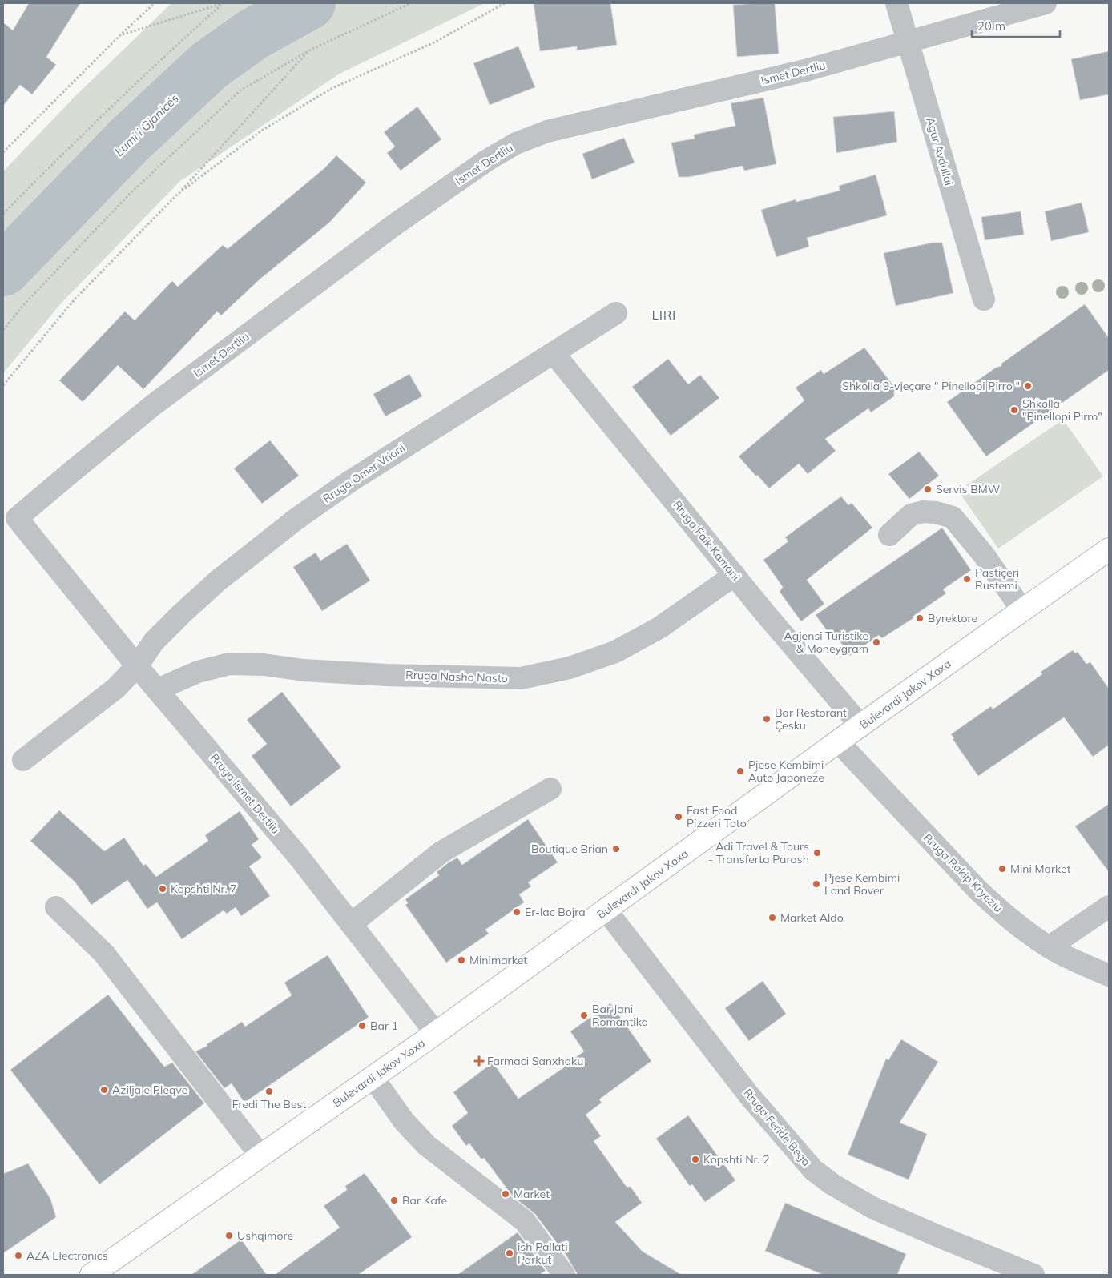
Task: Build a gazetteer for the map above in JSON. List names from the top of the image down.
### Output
{
  "streets": {
    "main road": ["Bulevardi Jakov Xoxa"],
    "street": [
      "Ismet Dertliu",
      "Agur Avdullai",
      "Rruga Omer Vrioni",
      "Rruga Faik Kamani",
      "Rruga Nasho Nasto",
      "Rruga Ismet Dertliu",
      "Rruga Rakip Kryeziu",
      "Rruga Feride Bega"
    ]
  },
  "crossings": [
    ["Ismet Dertliu", "Agur Avdullai"],
    ["Ismet Dertliu", "Rruga Ismet Dertliu"],
    ["Rruga Omer Vrioni", "Rruga Faik Kamani"],
    ["Rruga Omer Vrioni", "Rruga Ismet Dertliu"],
    ["Rruga Faik Kamani", "Rruga Nasho Nasto"],
    ["Rruga Faik Kamani", "Bulevardi Jakov Xoxa"],
    ["Rruga Nasho Nasto", "Rruga Ismet Dertliu"],
    ["Bulevardi Jakov Xoxa", "Rruga Ismet Dertliu"],
    ["Bulevardi Jakov Xoxa", "Rruga Rakip Kryeziu"],
    ["Bulevardi Jakov Xoxa", "Rruga Feride Bega"]
  ],
  "districts": ["LIRI"],
  "water": ["Lumi i Gjanicës"],
  "places": {
    "other": [
      "Shkolla 9-vjeçare \" Pinellopi Pirro \"",
      "Shkolla \"Pinellopi Pirro\"",
      "Servis BMW",
      "Pastiçeri Rustemi",
      "Byrektore",
      "Agjensi Turistike & Moneygram",
      "Bar Restorant Çesku",
      "Pjese Kembimi Auto Japoneze",
      "Fast Food Pizzeri Toto",
      "Boutique Brian",
      "Adi Travel & Tours - Transferta Parash",
      "Mini Market",
      "Pjese Kembimi Land Rover",
      "Kopshti Nr. 7",
      "Er-lac Bojra",
      "Market Aldo",
      "Minimarket",
      "Bar Jani Romantika",
      "Bar 1",
      "Azilja e Pleqve",
      "Fredi The Best",
      "Kopshti Nr. 2",
      "Market",
      "Bar Kafe",
      "Ushqimore",
      "ish Pallati Parkut",
      "AZA Electronics"
    ],
    "health": ["Farmaci Sanxhaku"]
  },
  "scale_bar": "20 m"
}
